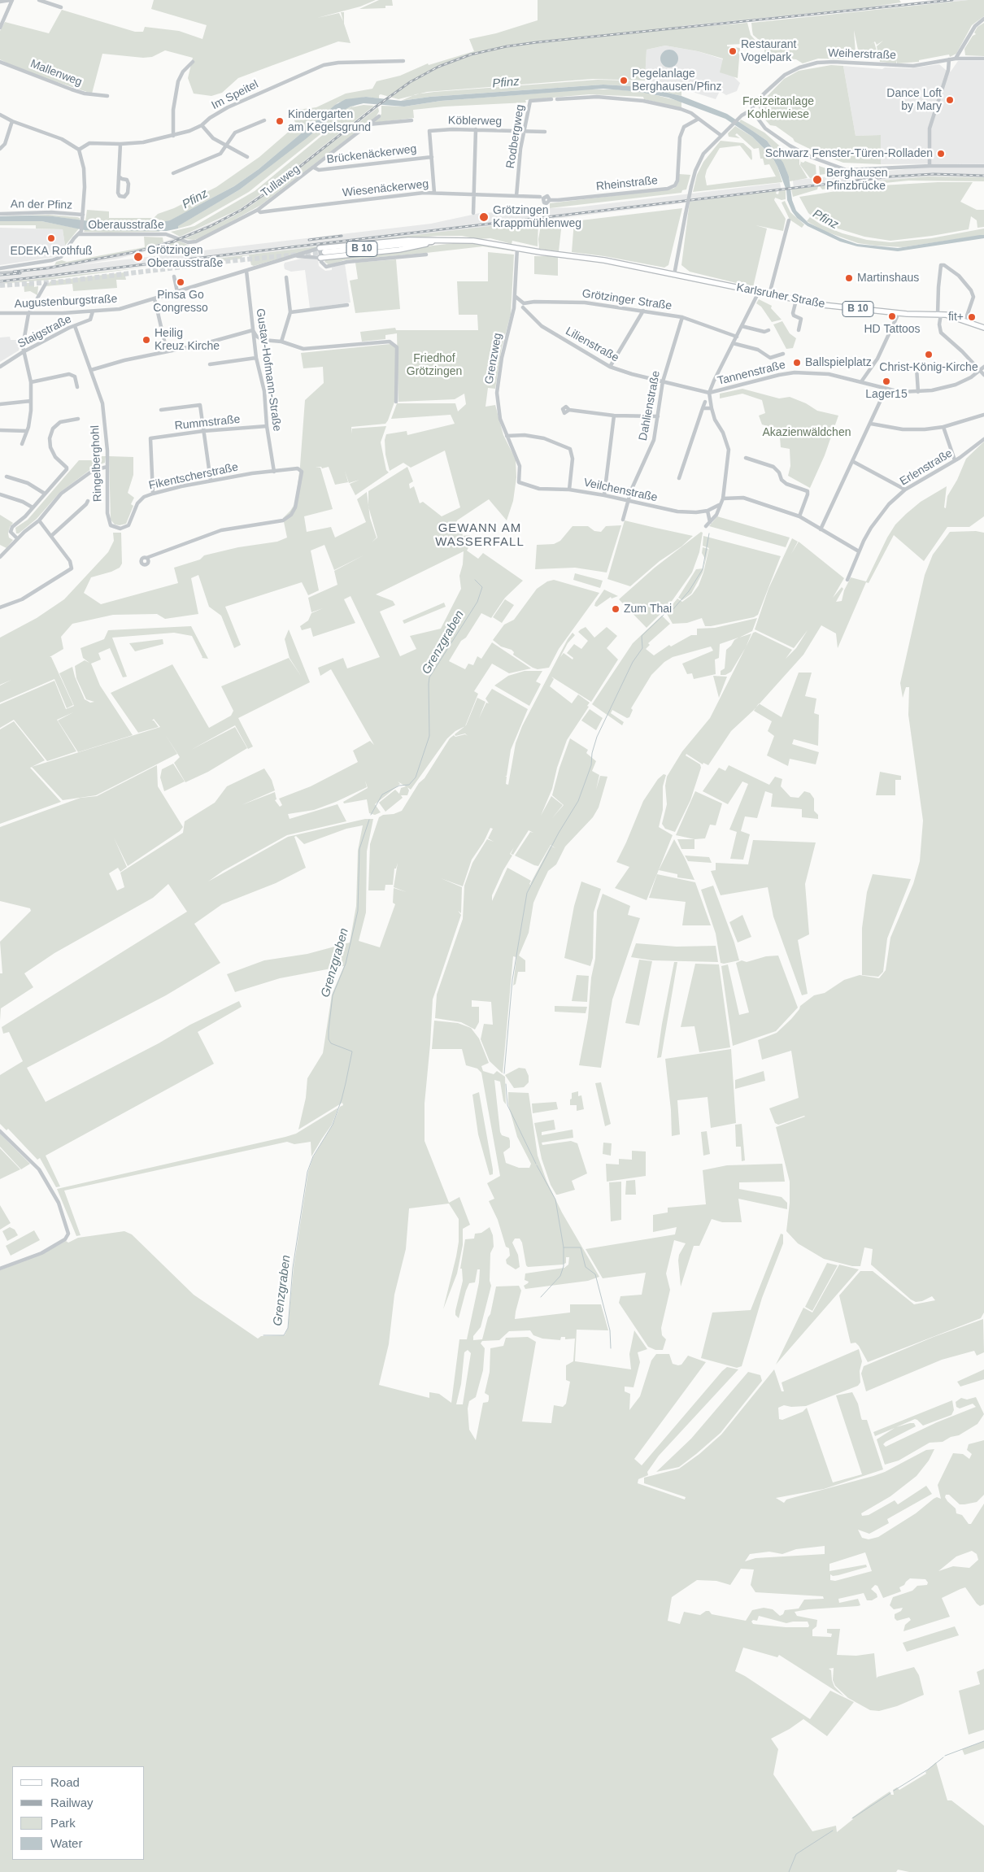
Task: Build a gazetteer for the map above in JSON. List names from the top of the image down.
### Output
{
  "streets": {
    "highway": ["B 10"],
    "main road": ["Karlsruher Straße"],
    "street": [
      "Weiherstraße",
      "Mallenweg",
      "Im Speitel",
      "Köblerweg",
      "Rodbergweg",
      "Brückenäckerweg",
      "Tullaweg",
      "Rheinstraße",
      "Wiesenäckerweg",
      "An der Pfinz",
      "Oberausstraße",
      "Grötzinger Straße",
      "Augustenburgstraße",
      "Staigstraße",
      "Lilienstraße",
      "Grenzweg",
      "Gustav-Hofmann-Straße",
      "Tannenstraße",
      "Dahlienstraße",
      "Rummstraße",
      "Ringelberghohl",
      "Erlenstraße",
      "Fikentscherstraße",
      "Veilchenstraße"
    ]
  },
  "crossings": [
    ["Weiherstraße", "B 10"],
    ["Weiherstraße", "Karlsruher Straße"],
    ["Köblerweg", "Rodbergweg"],
    ["Köblerweg", "Brückenäckerweg"],
    ["Rodbergweg", "Wiesenäckerweg"],
    ["Brückenäckerweg", "Tullaweg"],
    ["Tullaweg", "Wiesenäckerweg"],
    ["Tullaweg", "Oberausstraße"],
    ["B 10", "Karlsruher Straße"],
    ["B 10", "Grenzweg"],
    ["Grötzinger Straße", "Lilienstraße"],
    ["Grötzinger Straße", "Dahlienstraße"],
    ["Augustenburgstraße", "Staigstraße"],
    ["Augustenburgstraße", "Gustav-Hofmann-Straße"],
    ["Staigstraße", "Ringelberghohl"],
    ["Lilienstraße", "Tannenstraße"],
    ["Lilienstraße", "Dahlienstraße"],
    ["Grenzweg", "Veilchenstraße"],
    ["Gustav-Hofmann-Straße", "Rummstraße"],
    ["Gustav-Hofmann-Straße", "Fikentscherstraße"],
    ["Dahlienstraße", "Veilchenstraße"],
    ["Rummstraße", "Fikentscherstraße"],
    ["Ringelberghohl", "Fikentscherstraße"]
  ],
  "districts": ["GEWANN AM WASSERFALL"],
  "water": ["Pfinz", "Grenzgraben"],
  "parks": ["Freizeitanlage Kohlerwiese", "Friedhof Grötzingen", "Akazienwäldchen"],
  "places": [
    "Restaurant Vogelpark",
    "Pegelanlage Berghausen/Pfinz",
    "Dance Loft by Mary",
    "Kindergarten am Kegelsgrund",
    "Schwarz Fenster-Türen-Rolladen",
    "Berghausen Pfinzbrücke",
    "Grötzingen Krappmühlenweg",
    "EDEKA Rothfuß",
    "Grötzingen Oberausstraße",
    "Martinshaus",
    "Pinsa Go Congresso",
    "HD Tattoos",
    "fit+",
    "Heilig Kreuz Kirche",
    "Christ-König-Kirche",
    "Ballspielplatz",
    "Lager15",
    "Zum Thai"
  ],
  "legend": [
    "Road",
    "Railway",
    "Park",
    "Water"
  ]
}
